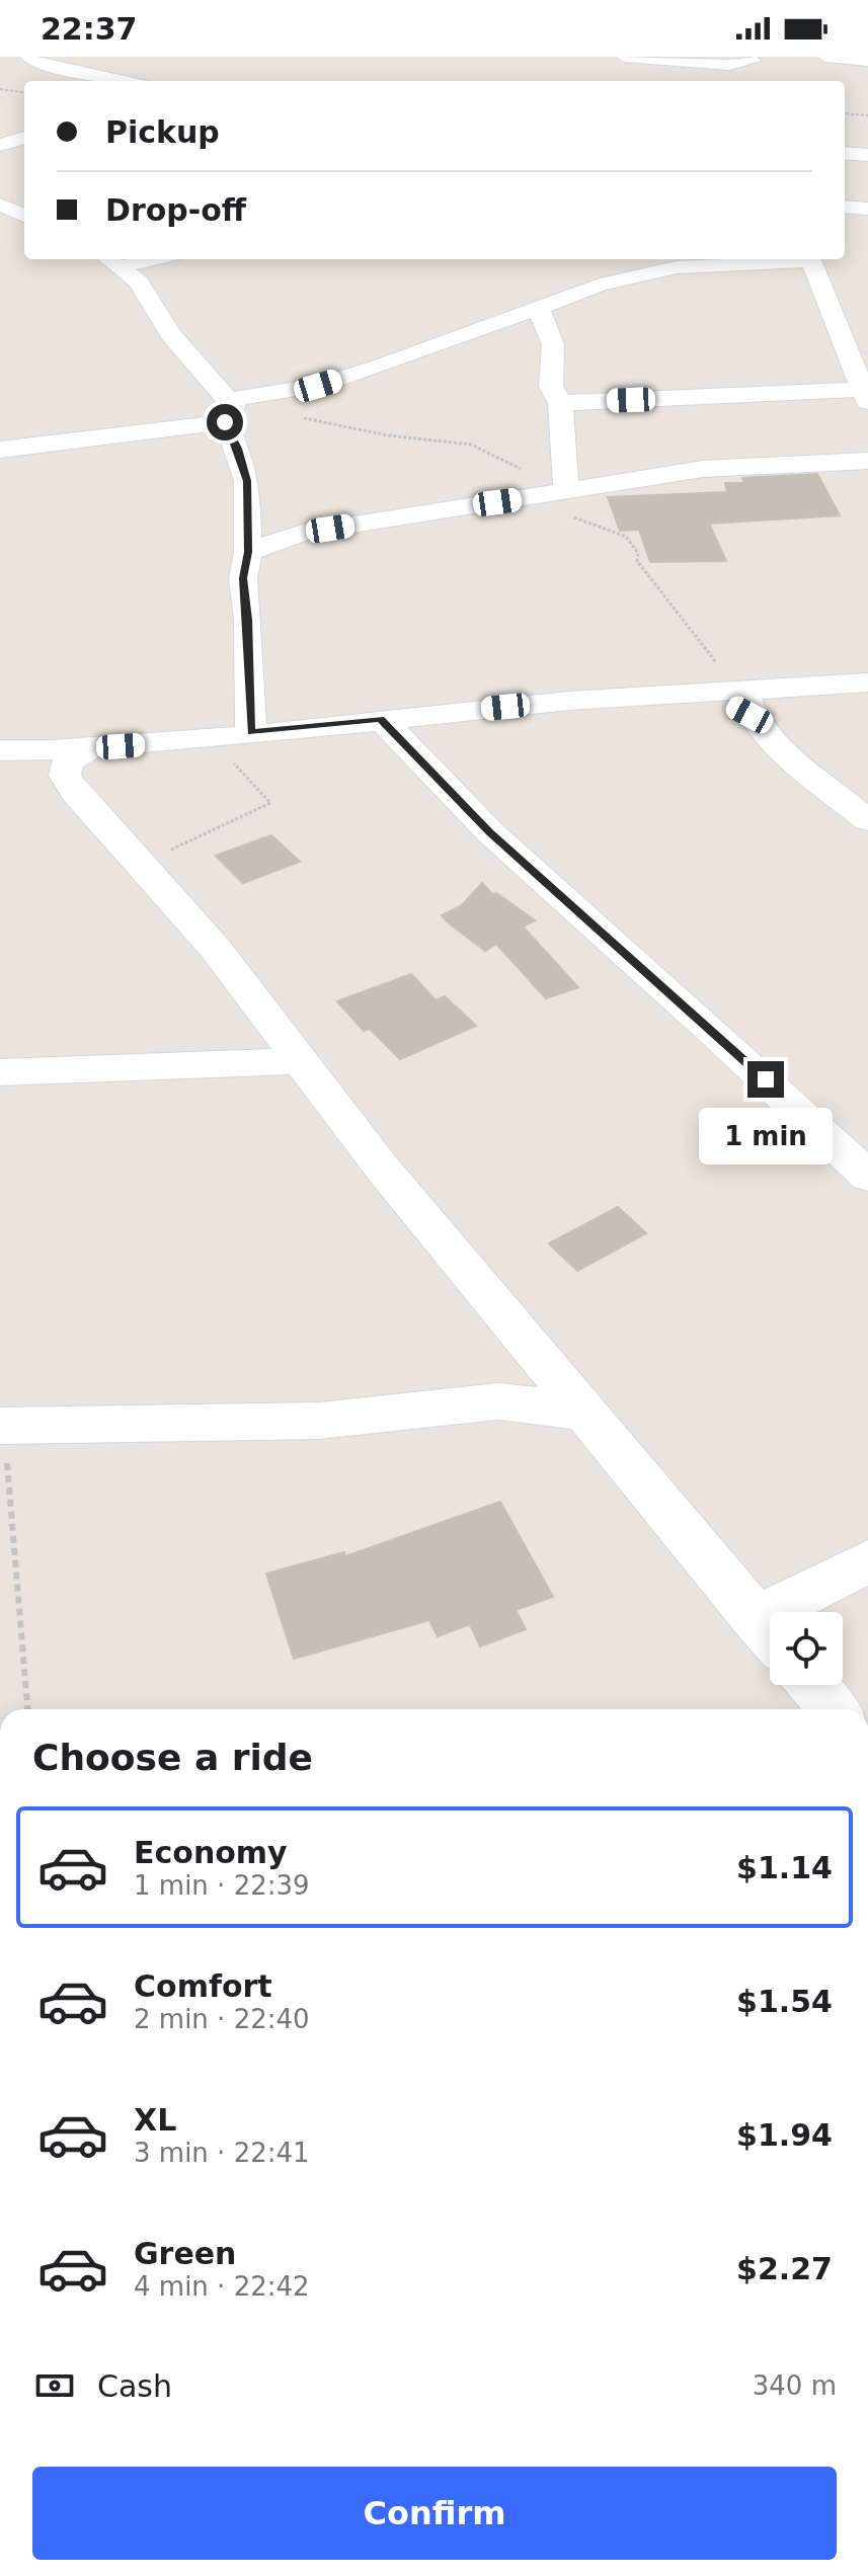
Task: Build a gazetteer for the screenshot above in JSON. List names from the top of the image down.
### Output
{
  "page": {
    "status": "22:37",
    "banner": ["Pickup", "Drop-off"],
    "bubble": "1 min",
    "heading": "Choose a ride",
    "list": [
      {
        "name": "Economy",
        "note": "1 min · 22:39",
        "value": "$1.14"
      },
      {
        "name": "Comfort",
        "note": "2 min · 22:40",
        "value": "$1.54"
      },
      {
        "name": "XL",
        "note": "3 min · 22:41",
        "value": "$1.94"
      },
      {
        "name": "Green",
        "note": "4 min · 22:42",
        "value": "$2.27"
      }
    ],
    "pay": ["Cash", "340 m"],
    "buttons": "Confirm"
  }
}
